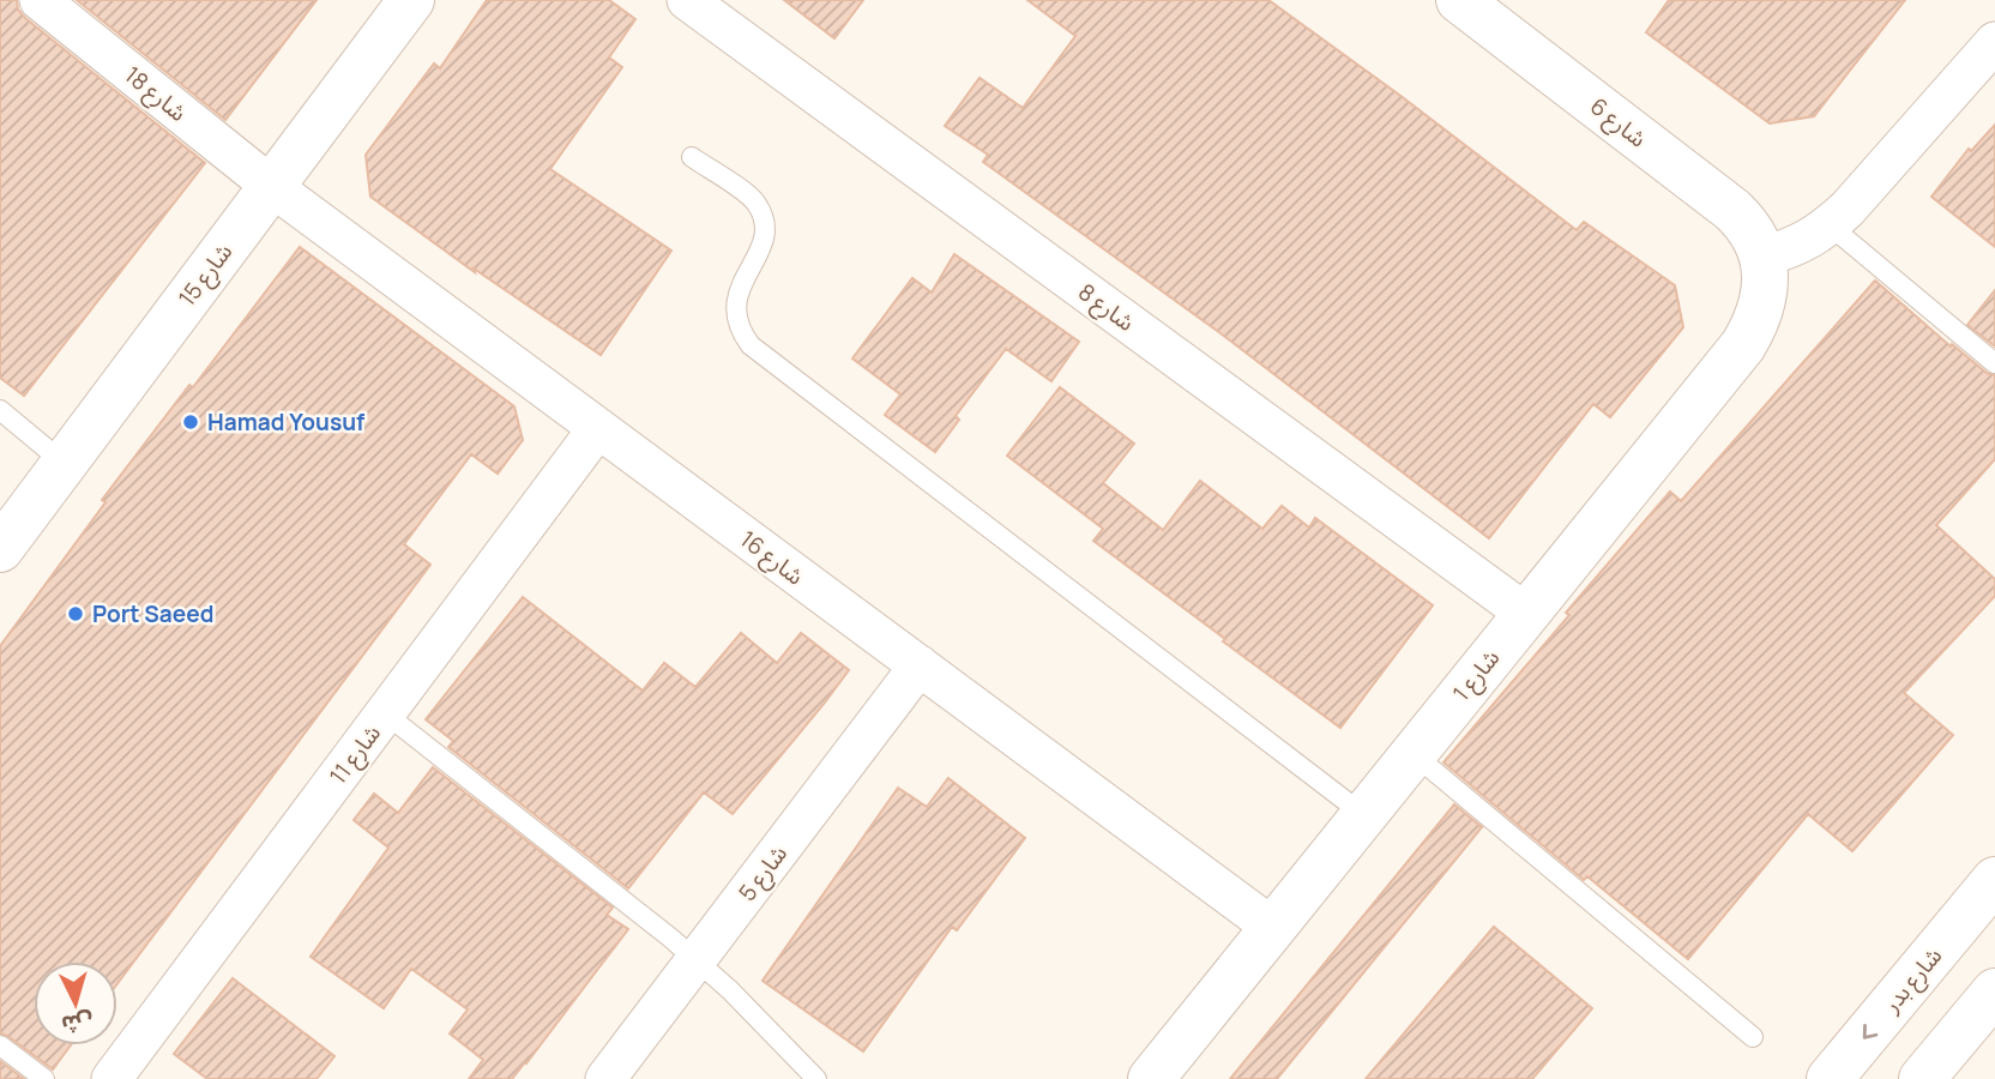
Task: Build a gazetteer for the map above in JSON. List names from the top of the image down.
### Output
{
  "streets": {
    "street": [
      "شارع 18",
      "شارع 6",
      "شارع 15",
      "شارع 8",
      "شارع 16",
      "شارع 1",
      "شارع 11",
      "شارع 5",
      "شارع بدر"
    ]
  },
  "crossings": [
    ["شارع 18", "شارع 15"],
    ["شارع 18", "شارع 16"],
    ["شارع 6", "شارع 1"],
    ["شارع 15", "شارع 16"],
    ["شارع 8", "شارع 1"],
    ["شارع 16", "شارع 1"],
    ["شارع 16", "شارع 11"],
    ["شارع 16", "شارع 5"]
  ],
  "places": ["Hamad Yousuf", "Port Saeed"],
  "north": "bottom"
}
